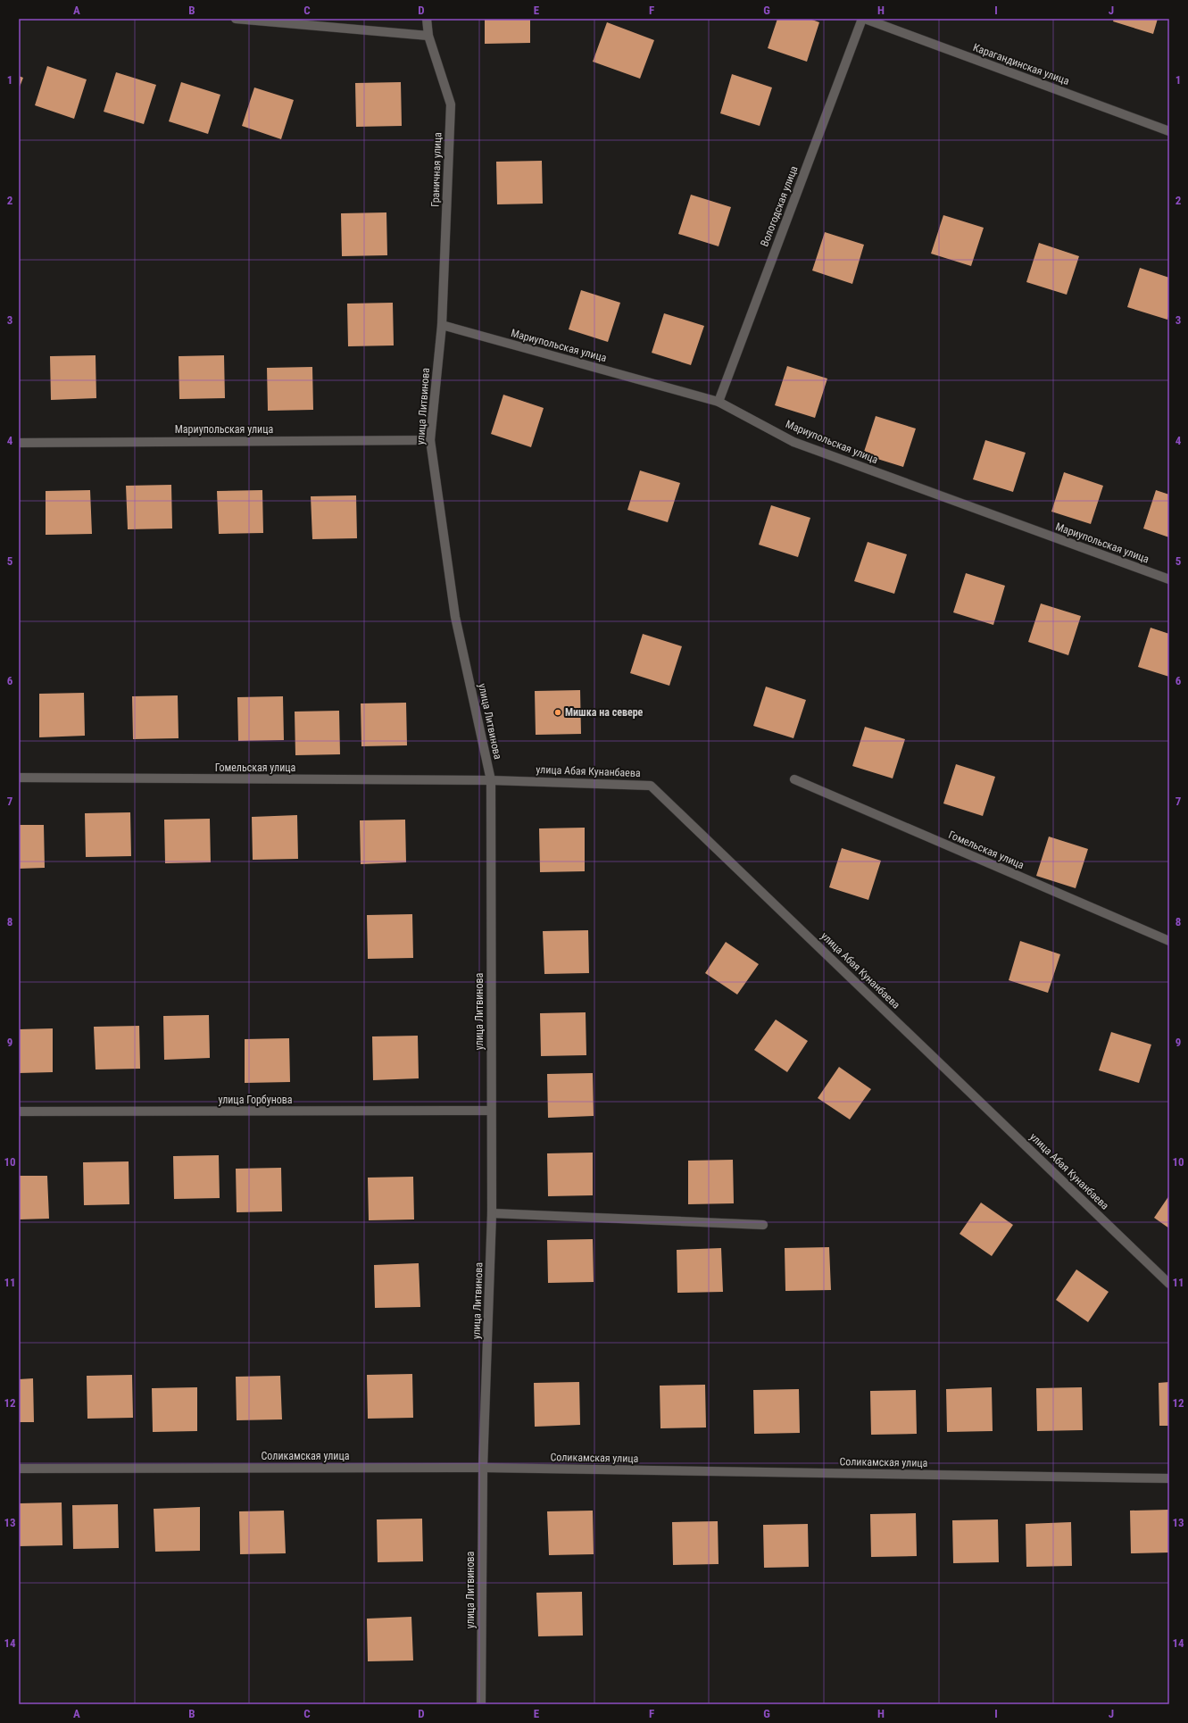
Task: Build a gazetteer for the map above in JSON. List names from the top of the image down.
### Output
{
  "streets": {
    "street": [
      "Карагандинская улица",
      "Граничная улица",
      "Вологодская улица",
      "Мариупольская улица",
      "улица Литвинова",
      "Гомельская улица",
      "улица Абая Кунанбаева",
      "улица Горбунова",
      "Соликамская улица"
    ]
  },
  "crossings": [
    ["Граничная улица", "Мариупольская улица"],
    ["Граничная улица", "улица Литвинова"],
    ["Вологодская улица", "Мариупольская улица"],
    ["Мариупольская улица", "улица Литвинова"],
    ["улица Литвинова", "Гомельская улица"],
    ["улица Литвинова", "улица Абая Кунанбаева"],
    ["улица Литвинова", "улица Горбунова"],
    ["улица Литвинова", "Соликамская улица"],
    ["Гомельская улица", "улица Абая Кунанбаева"]
  ],
  "places": ["Мишка на севере"],
  "grid": {
    "columns": [
      "A",
      "B",
      "C",
      "D",
      "E",
      "F",
      "G",
      "H",
      "I",
      "J"
    ],
    "rows": [
      "1",
      "2",
      "3",
      "4",
      "5",
      "6",
      "7",
      "8",
      "9",
      "10",
      "11",
      "12",
      "13",
      "14"
    ]
  }
}
